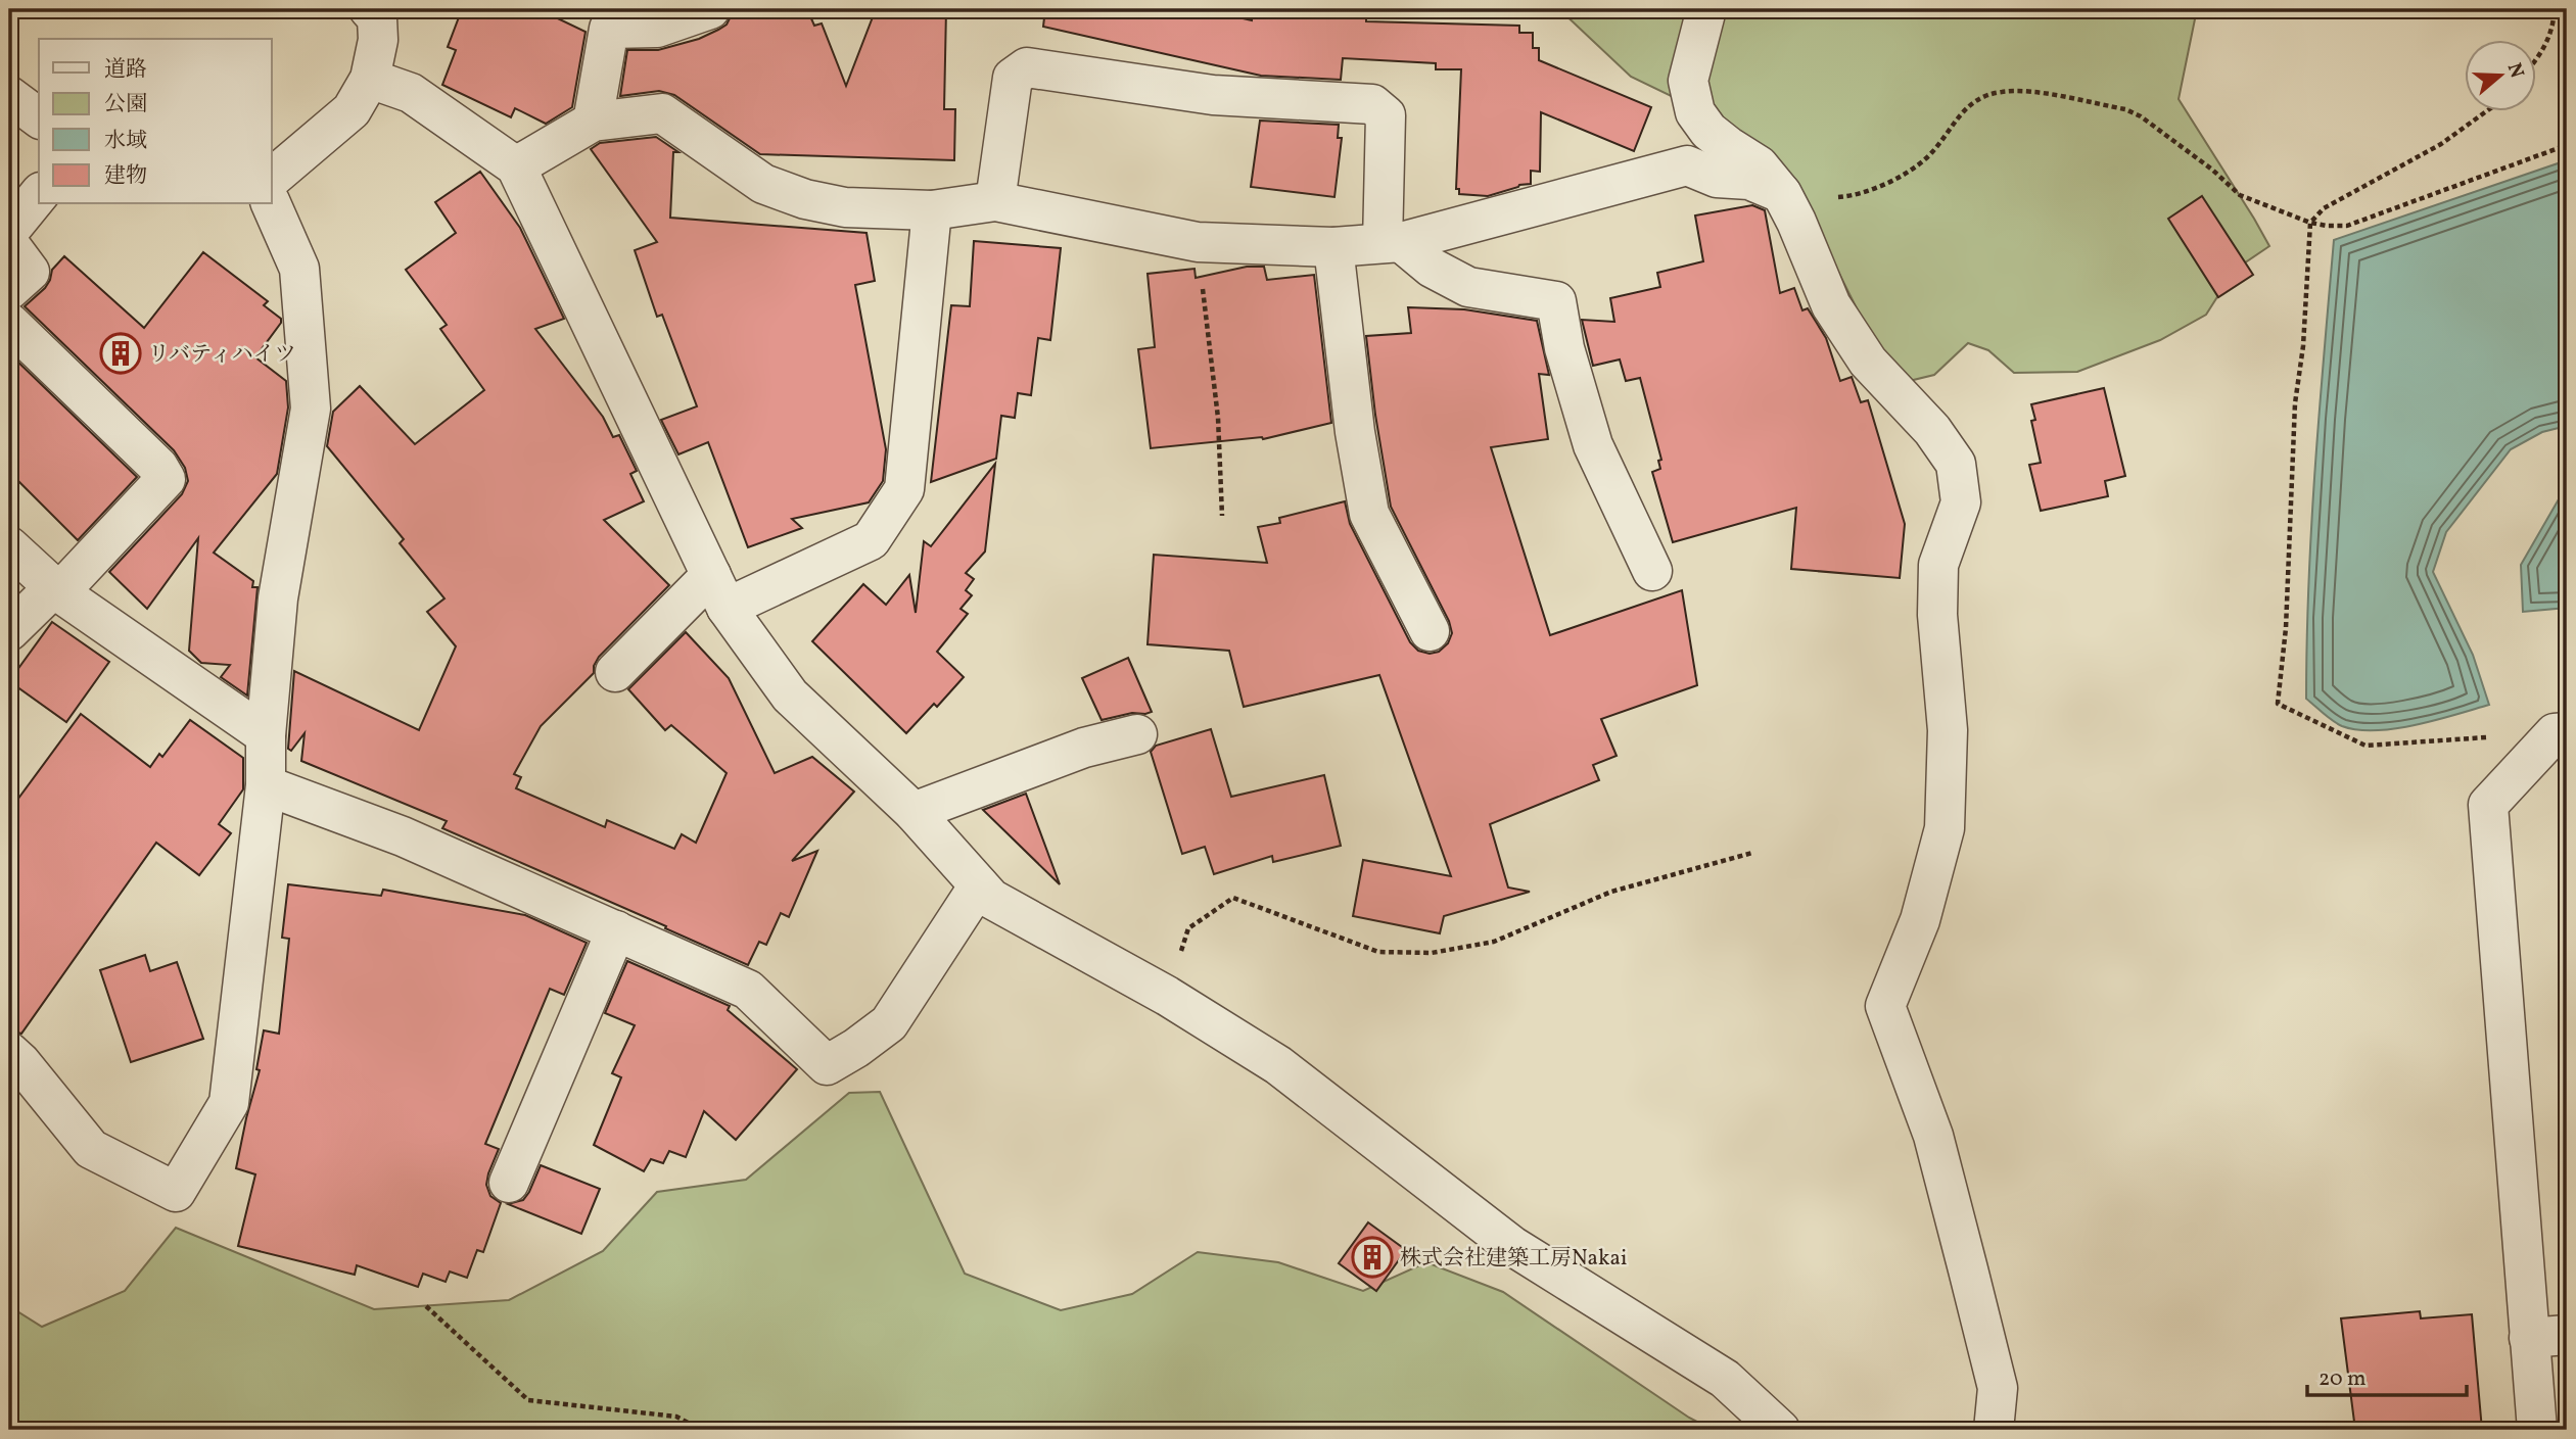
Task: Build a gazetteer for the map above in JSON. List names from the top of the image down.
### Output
{
  "places": {
    "building": ["リバティハイツ", "株式会社建築工房Nakai"]
  },
  "legend": [
    "道路",
    "公園",
    "水域",
    "建物"
  ],
  "scale_bar": "20 m",
  "north": "right"
}
